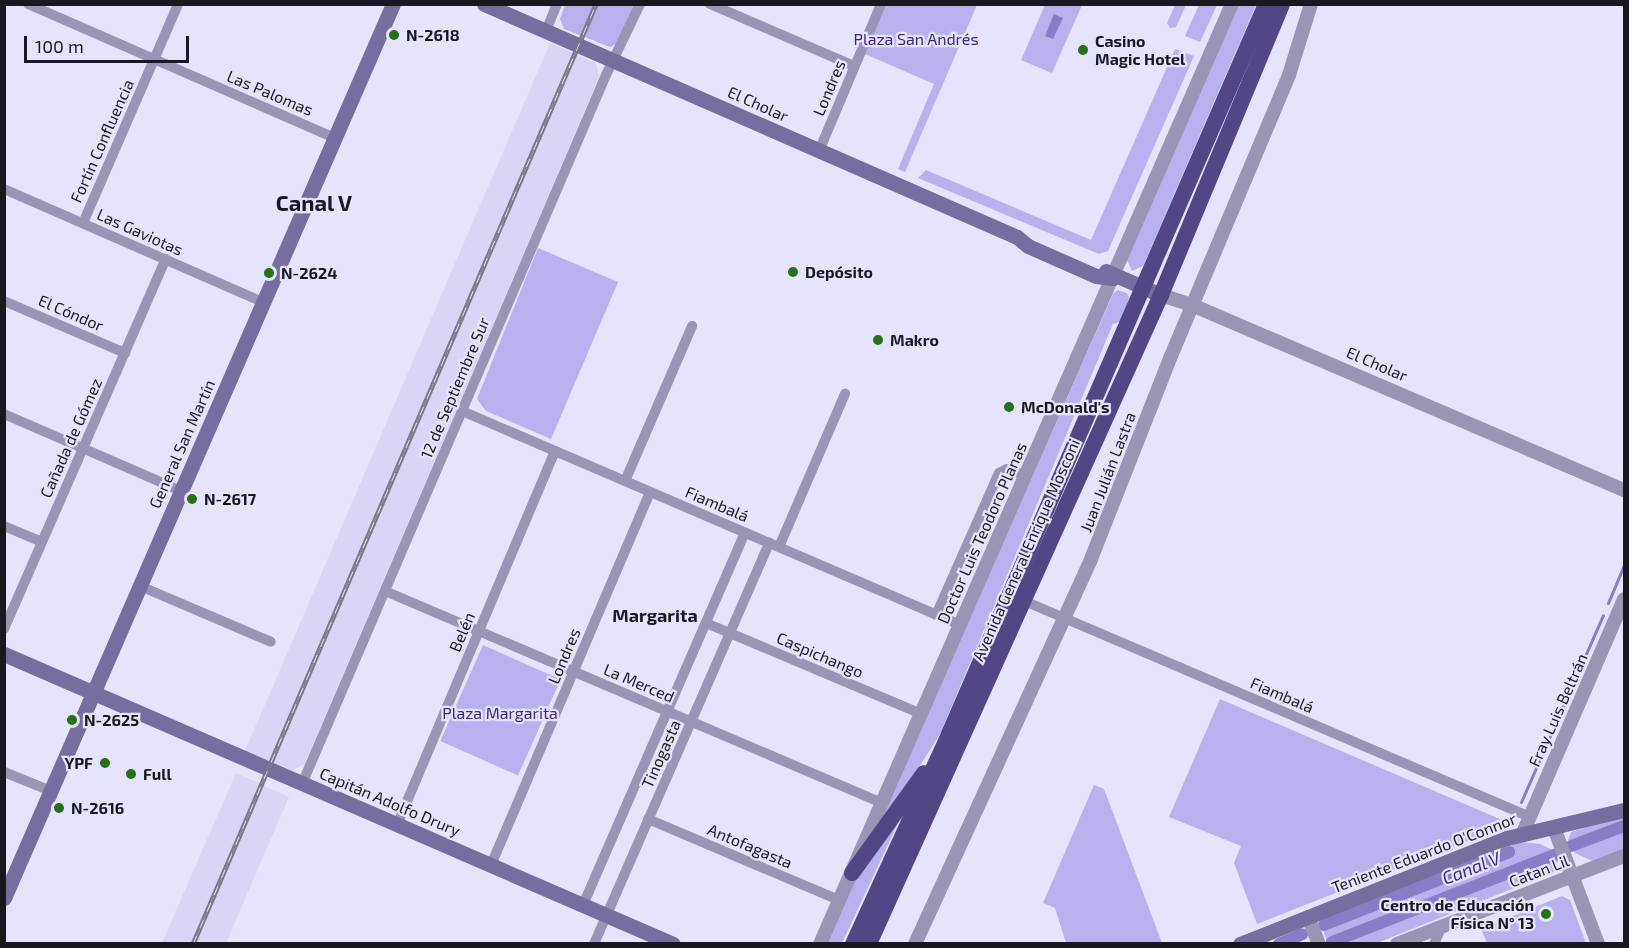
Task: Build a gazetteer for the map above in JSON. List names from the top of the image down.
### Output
{
  "streets": {
    "highway": ["Avenida General Enrique Mosconi"],
    "main road": [
      "El Cholar",
      "General San Martín",
      "Capitán Adolfo Drury",
      "Teniente Eduardo O'Connor"
    ],
    "street": [
      "Londres",
      "Las Palomas",
      "Fortín Confluencia",
      "Las Gaviotas",
      "El Cóndor",
      "12 de Septiembre Sur",
      "Cañada de Gómez",
      "Juan Julián Lastra",
      "Fiambalá",
      "Doctor Luis Teodoro Planas",
      "Belén",
      "Caspichango",
      "La Merced",
      "Fray Luis Beltrán",
      "Tinogasta",
      "Antofagasta",
      "Catan Lil"
    ]
  },
  "crossings": [
    ["Londres", "El Cholar"],
    ["Londres", "Fiambalá"],
    ["Londres", "La Merced"],
    ["Londres", "Capitán Adolfo Drury"],
    ["Las Palomas", "Fortín Confluencia"],
    ["Las Palomas", "General San Martín"],
    ["El Cholar", "12 de Septiembre Sur"],
    ["El Cholar", "Juan Julián Lastra"],
    ["El Cholar", "Doctor Luis Teodoro Planas"],
    ["El Cholar", "Avenida General Enrique Mosconi"],
    ["Fortín Confluencia", "Las Gaviotas"],
    ["Las Gaviotas", "Cañada de Gómez"],
    ["Las Gaviotas", "General San Martín"],
    ["El Cóndor", "Cañada de Gómez"],
    ["12 de Septiembre Sur", "Fiambalá"],
    ["12 de Septiembre Sur", "La Merced"],
    ["12 de Septiembre Sur", "Capitán Adolfo Drury"],
    ["General San Martín", "Capitán Adolfo Drury"],
    ["Juan Julián Lastra", "Fiambalá"],
    ["Fiambalá", "Doctor Luis Teodoro Planas"],
    ["Fiambalá", "Avenida General Enrique Mosconi"],
    ["Fiambalá", "Belén"],
    ["Fiambalá", "Fray Luis Beltrán"],
    ["Fiambalá", "Tinogasta"],
    ["Doctor Luis Teodoro Planas", "Caspichango"],
    ["Doctor Luis Teodoro Planas", "La Merced"],
    ["Doctor Luis Teodoro Planas", "Antofagasta"],
    ["Belén", "La Merced"],
    ["Belén", "Capitán Adolfo Drury"],
    ["Caspichango", "Tinogasta"],
    ["La Merced", "Tinogasta"],
    ["Fray Luis Beltrán", "Teniente Eduardo O'Connor"],
    ["Tinogasta", "Capitán Adolfo Drury"],
    ["Tinogasta", "Antofagasta"]
  ],
  "districts": ["Canal V", "Margarita"],
  "water": ["Canal V"],
  "parks": ["Plaza San Andrés", "Plaza Margarita"],
  "places": [
    "N-2618",
    "Casino Magic Hotel",
    "Depósito",
    "N-2624",
    "Makro",
    "McDonald's",
    "N-2617",
    "N-2625",
    "YPF",
    "Full",
    "N-2616",
    "Centro de Educación Física N° 13"
  ],
  "scale_bar": "100 m"
}
